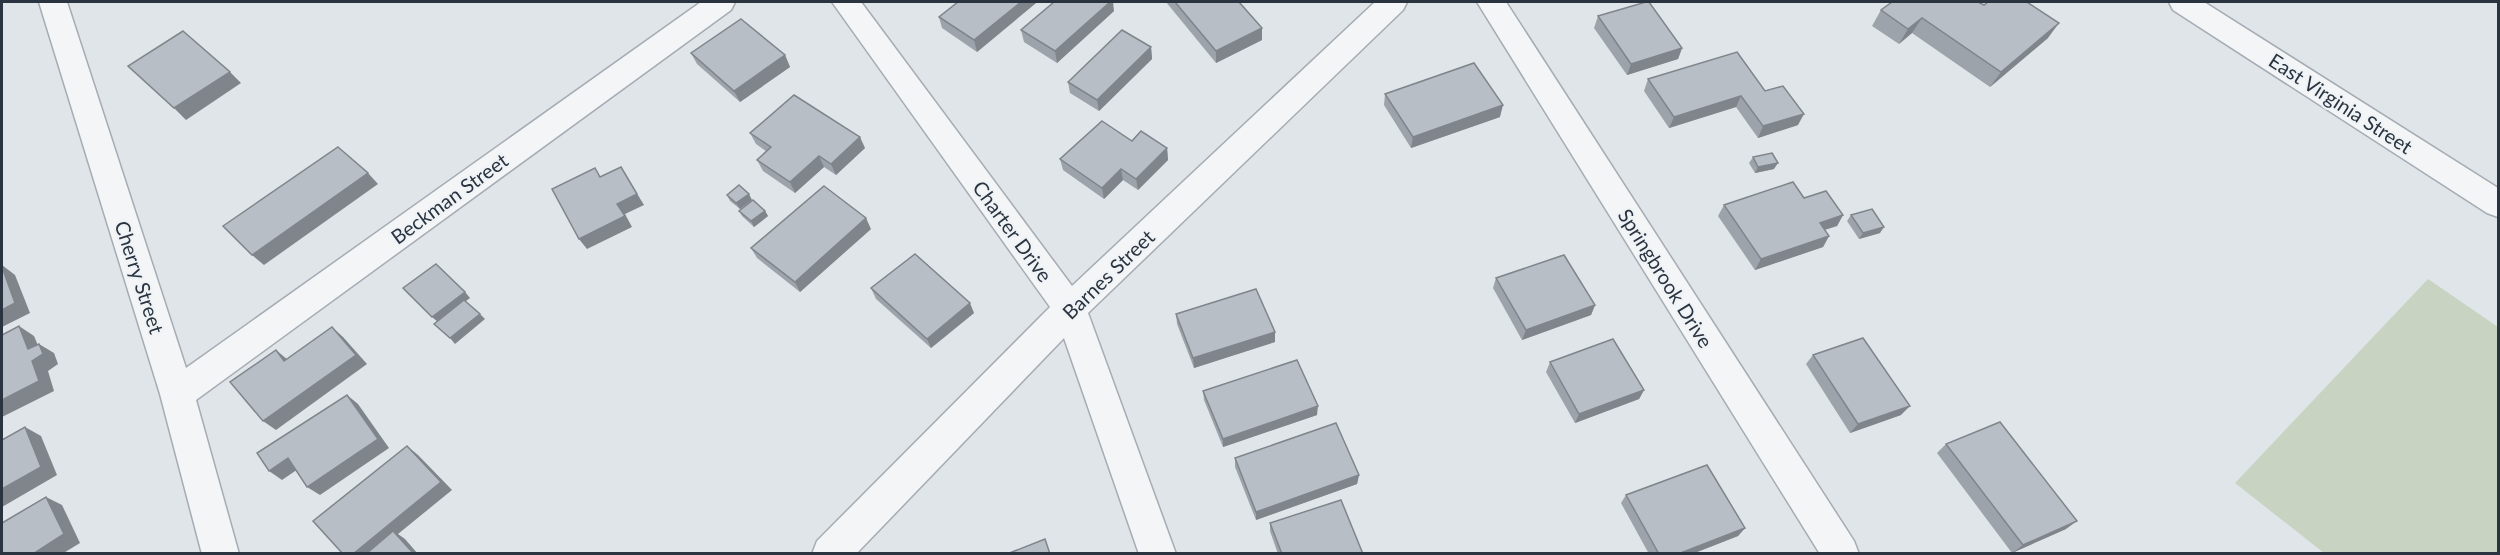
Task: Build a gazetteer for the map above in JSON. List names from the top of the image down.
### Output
{
  "streets": {
    "street": [
      "East Virginia Street",
      "Beckman Street",
      "Charter Drive",
      "Barnes Street",
      "Cherry Street",
      "Springbrook Drive"
    ]
  },
  "crossings": [
    ["Beckman Street", "Cherry Street"],
    ["Charter Drive", "Barnes Street"]
  ]
}
